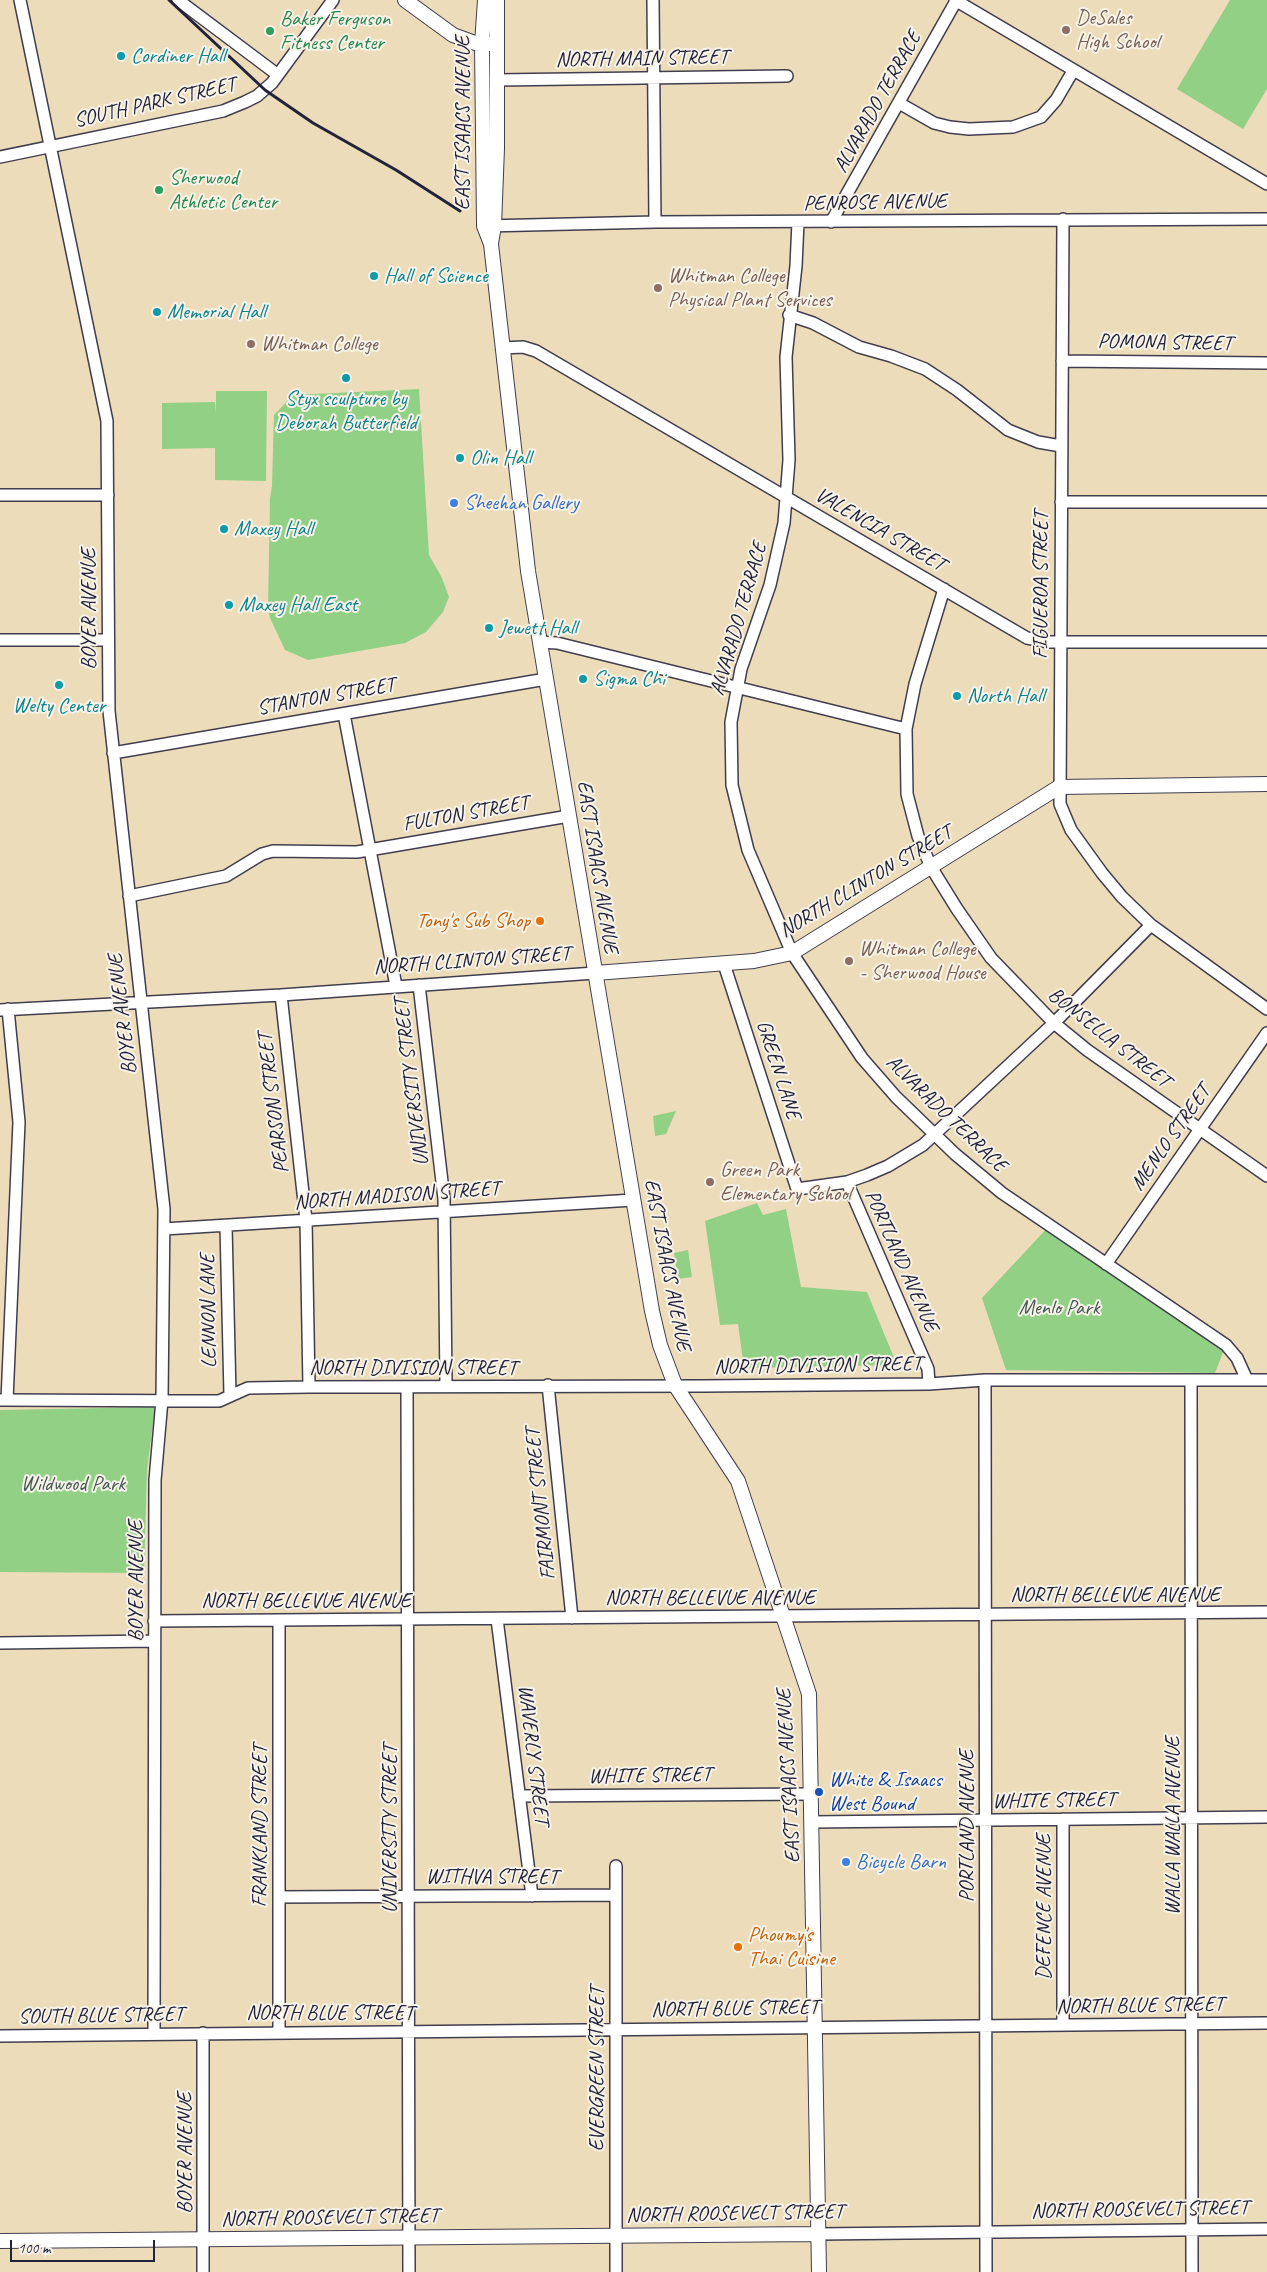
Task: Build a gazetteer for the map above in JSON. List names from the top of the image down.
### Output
{
  "streets": {
    "main road": ["EAST ISAACS AVENUE", "NORTH CLINTON STREET", "NORTH ROOSEVELT STREET"],
    "street": [
      "NORTH MAIN STREET",
      "ALVARADO TERRACE",
      "SOUTH PARK STREET",
      "PENROSE AVENUE",
      "POMONA STREET",
      "VALENCIA STREET",
      "FIGUEROA STREET",
      "BOYER AVENUE",
      "STANTON STREET",
      "FULTON STREET",
      "BONSELLA STREET",
      "GREEN LANE",
      "UNIVERSITY STREET",
      "PEARSON STREET",
      "MENLO STREET",
      "NORTH MADISON STREET",
      "PORTLAND AVENUE",
      "LENNON LANE",
      "NORTH DIVISION STREET",
      "FAIRMONT STREET",
      "NORTH BELLEVUE AVENUE",
      "WAVERLY STREET",
      "WHITE STREET",
      "FRANKLAND STREET",
      "WALLA WALLA AVENUE",
      "WITHVA STREET",
      "DEFENCE AVENUE",
      "NORTH BLUE STREET",
      "SOUTH BLUE STREET",
      "EVERGREEN STREET"
    ]
  },
  "crossings": [
    ["NORTH MAIN STREET", "EAST ISAACS AVENUE"],
    ["ALVARADO TERRACE", "PENROSE AVENUE"],
    ["ALVARADO TERRACE", "VALENCIA STREET"],
    ["ALVARADO TERRACE", "NORTH CLINTON STREET"],
    ["ALVARADO TERRACE", "MENLO STREET"],
    ["ALVARADO TERRACE", "NORTH DIVISION STREET"],
    ["SOUTH PARK STREET", "BOYER AVENUE"],
    ["EAST ISAACS AVENUE", "PENROSE AVENUE"],
    ["EAST ISAACS AVENUE", "VALENCIA STREET"],
    ["EAST ISAACS AVENUE", "STANTON STREET"],
    ["EAST ISAACS AVENUE", "FULTON STREET"],
    ["EAST ISAACS AVENUE", "NORTH CLINTON STREET"],
    ["EAST ISAACS AVENUE", "NORTH MADISON STREET"],
    ["EAST ISAACS AVENUE", "NORTH DIVISION STREET"],
    ["EAST ISAACS AVENUE", "NORTH BELLEVUE AVENUE"],
    ["EAST ISAACS AVENUE", "WHITE STREET"],
    ["EAST ISAACS AVENUE", "NORTH BLUE STREET"],
    ["EAST ISAACS AVENUE", "NORTH ROOSEVELT STREET"],
    ["PENROSE AVENUE", "FIGUEROA STREET"],
    ["POMONA STREET", "FIGUEROA STREET"],
    ["VALENCIA STREET", "FIGUEROA STREET"],
    ["VALENCIA STREET", "BONSELLA STREET"],
    ["FIGUEROA STREET", "NORTH CLINTON STREET"],
    ["BOYER AVENUE", "STANTON STREET"],
    ["BOYER AVENUE", "FULTON STREET"],
    ["BOYER AVENUE", "NORTH CLINTON STREET"],
    ["BOYER AVENUE", "NORTH MADISON STREET"],
    ["BOYER AVENUE", "NORTH DIVISION STREET"],
    ["BOYER AVENUE", "NORTH BELLEVUE AVENUE"],
    ["BOYER AVENUE", "NORTH BLUE STREET"],
    ["BOYER AVENUE", "SOUTH BLUE STREET"],
    ["BOYER AVENUE", "NORTH ROOSEVELT STREET"],
    ["STANTON STREET", "UNIVERSITY STREET"],
    ["FULTON STREET", "UNIVERSITY STREET"],
    ["NORTH CLINTON STREET", "BONSELLA STREET"],
    ["NORTH CLINTON STREET", "GREEN LANE"],
    ["NORTH CLINTON STREET", "UNIVERSITY STREET"],
    ["NORTH CLINTON STREET", "PEARSON STREET"],
    ["BONSELLA STREET", "MENLO STREET"],
    ["GREEN LANE", "PORTLAND AVENUE"],
    ["UNIVERSITY STREET", "NORTH MADISON STREET"],
    ["UNIVERSITY STREET", "NORTH DIVISION STREET"],
    ["UNIVERSITY STREET", "NORTH BELLEVUE AVENUE"],
    ["UNIVERSITY STREET", "WITHVA STREET"],
    ["UNIVERSITY STREET", "NORTH BLUE STREET"],
    ["UNIVERSITY STREET", "NORTH ROOSEVELT STREET"],
    ["PEARSON STREET", "NORTH MADISON STREET"],
    ["PEARSON STREET", "NORTH DIVISION STREET"],
    ["NORTH MADISON STREET", "LENNON LANE"],
    ["PORTLAND AVENUE", "NORTH DIVISION STREET"],
    ["PORTLAND AVENUE", "NORTH BELLEVUE AVENUE"],
    ["PORTLAND AVENUE", "WHITE STREET"],
    ["PORTLAND AVENUE", "NORTH BLUE STREET"],
    ["PORTLAND AVENUE", "NORTH ROOSEVELT STREET"],
    ["LENNON LANE", "NORTH DIVISION STREET"],
    ["NORTH DIVISION STREET", "FAIRMONT STREET"],
    ["NORTH DIVISION STREET", "WALLA WALLA AVENUE"],
    ["FAIRMONT STREET", "NORTH BELLEVUE AVENUE"],
    ["NORTH BELLEVUE AVENUE", "WAVERLY STREET"],
    ["NORTH BELLEVUE AVENUE", "FRANKLAND STREET"],
    ["NORTH BELLEVUE AVENUE", "WALLA WALLA AVENUE"],
    ["WAVERLY STREET", "WHITE STREET"],
    ["WAVERLY STREET", "WITHVA STREET"],
    ["WHITE STREET", "WALLA WALLA AVENUE"],
    ["WHITE STREET", "DEFENCE AVENUE"],
    ["FRANKLAND STREET", "WITHVA STREET"],
    ["FRANKLAND STREET", "NORTH BLUE STREET"],
    ["WALLA WALLA AVENUE", "NORTH BLUE STREET"],
    ["WALLA WALLA AVENUE", "NORTH ROOSEVELT STREET"],
    ["WITHVA STREET", "EVERGREEN STREET"],
    ["DEFENCE AVENUE", "NORTH BLUE STREET"],
    ["NORTH BLUE STREET", "SOUTH BLUE STREET"],
    ["NORTH BLUE STREET", "EVERGREEN STREET"],
    ["EVERGREEN STREET", "NORTH ROOSEVELT STREET"]
  ],
  "parks": ["Menlo Park", "Wildwood Park"],
  "places": [
    "DeSales High School",
    "Baker Ferguson Fitness Center",
    "Cordiner Hall",
    "Sherwood Athletic Center",
    "Hall of Science",
    "Whitman College Physical Plant Services",
    "Memorial Hall",
    "Whitman College",
    "Styx sculpture by Deborah Butterfield",
    "Olin Hall",
    "Sheehan Gallery",
    "Maxey Hall",
    "Maxey Hall East",
    "Jewett Hall",
    "Sigma Chi",
    "Welty Center",
    "North Hall",
    "Tony's Sub Shop",
    "Whitman College - Sherwood House",
    "Green Park Elementary School",
    "White & Isaacs West Bound",
    "Bicycle Barn",
    "Phoumy's Thai Cuisine"
  ],
  "scale_bar": "100 m"
}
